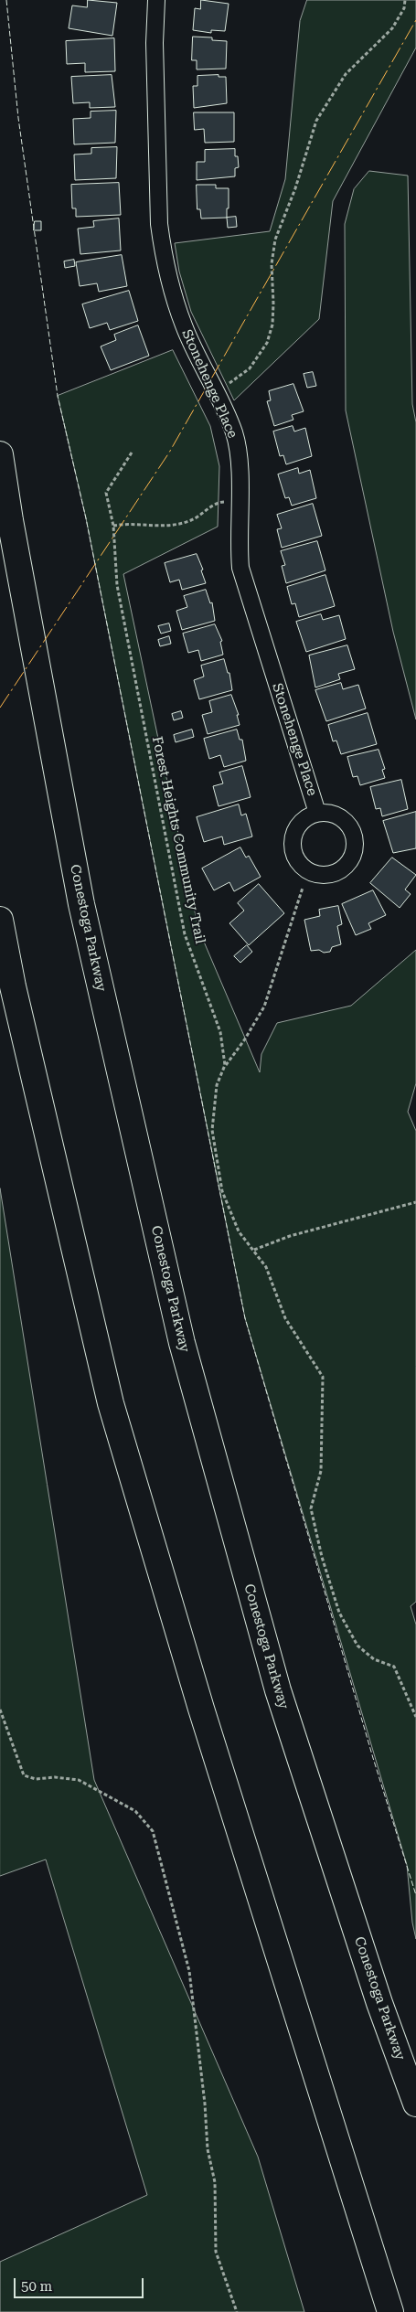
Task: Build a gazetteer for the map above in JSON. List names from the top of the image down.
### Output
{
  "streets": {
    "highway": ["Conestoga Parkway"],
    "street": ["Stonehenge Place"],
    "path": ["Forest Heights Community Trail"]
  },
  "scale_bar": "50 m"
}
